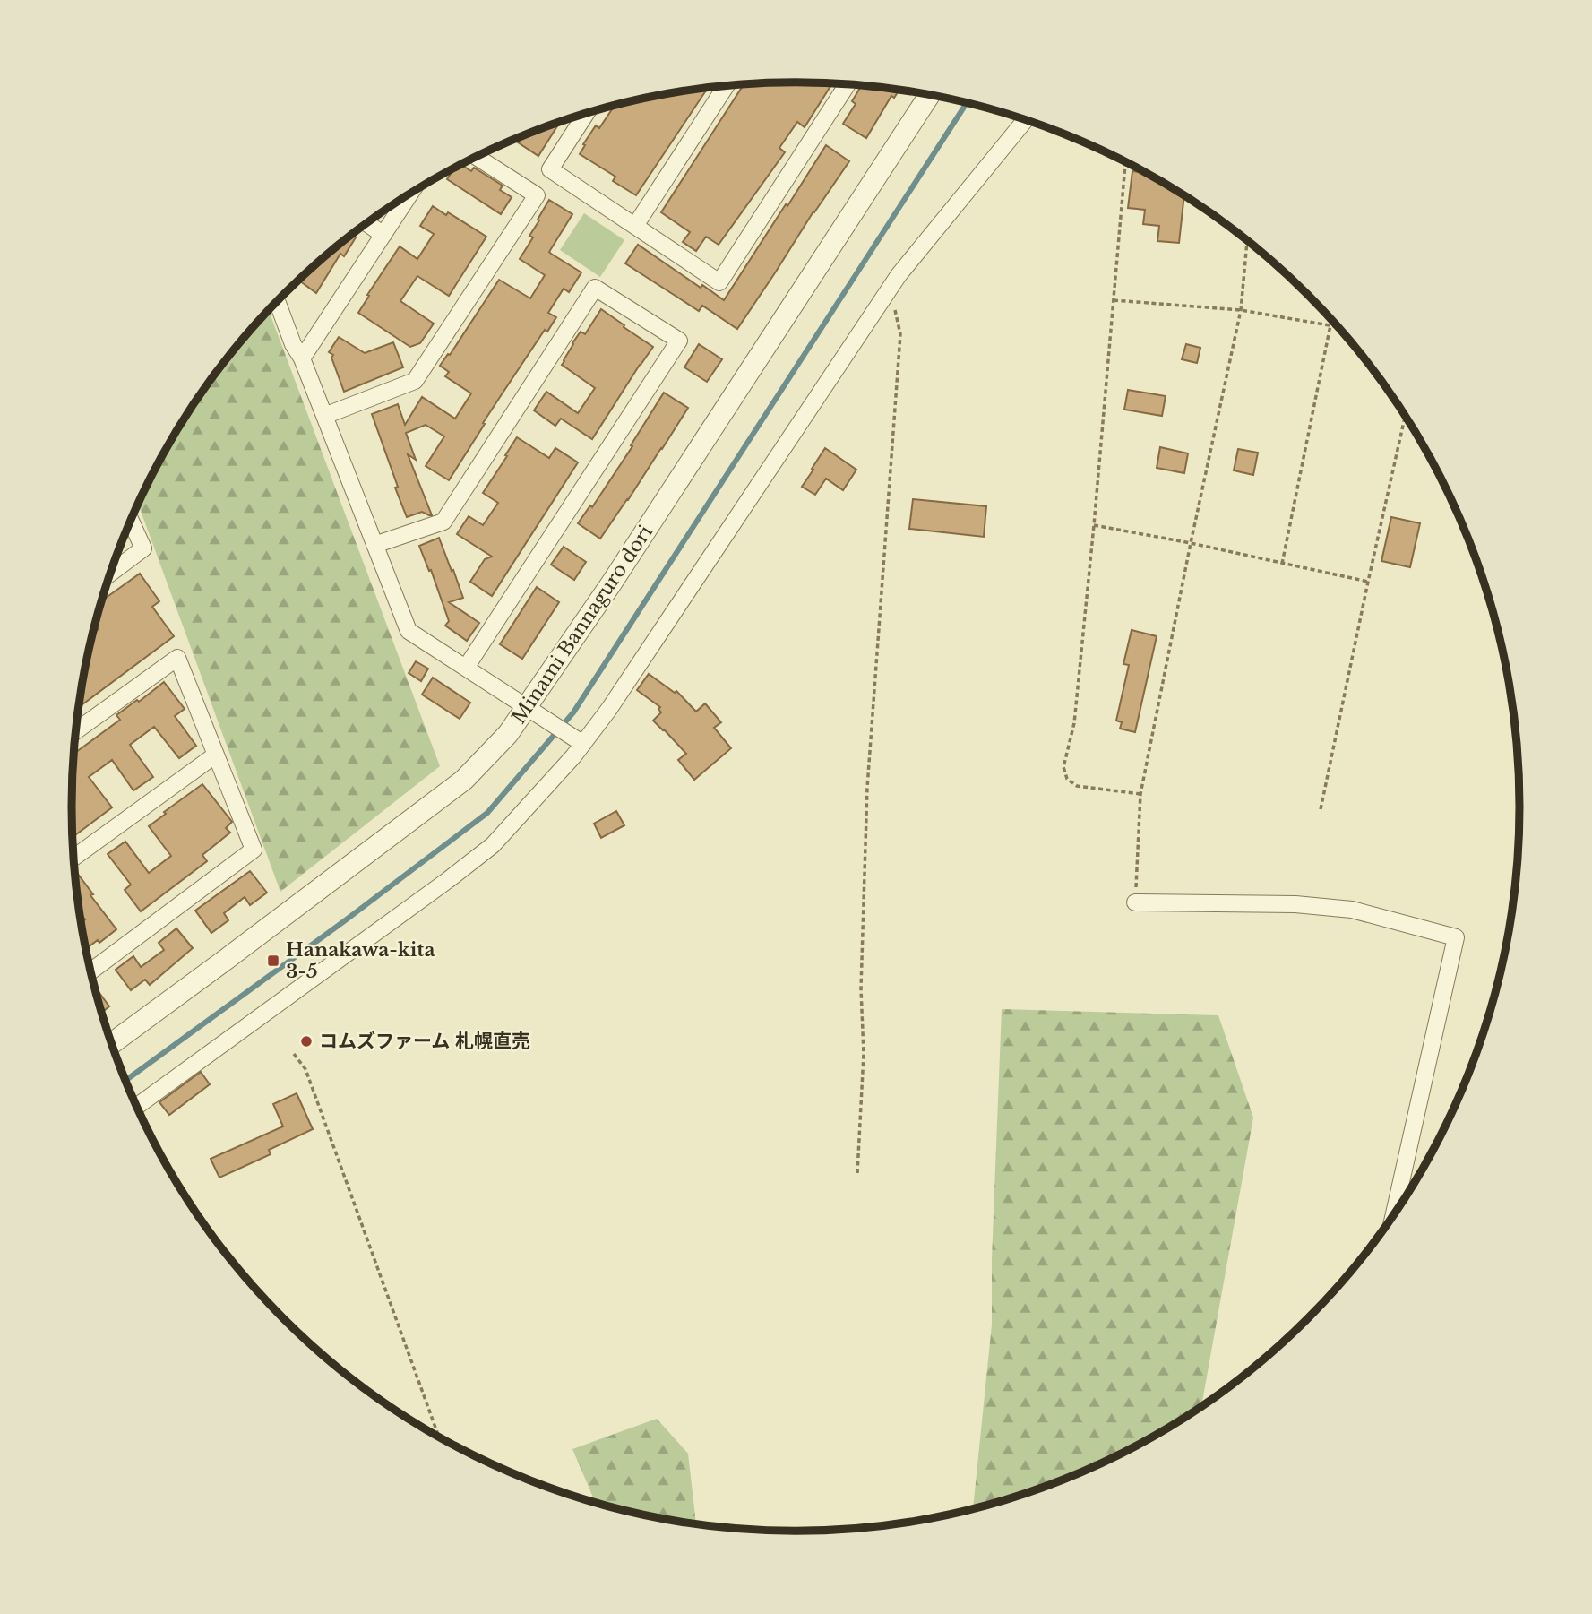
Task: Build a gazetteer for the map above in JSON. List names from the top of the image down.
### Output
{
  "streets": {
    "street": ["Minami Bannaguro dori"]
  },
  "places": {
    "transit": ["Hanakawa-kita 3-5"],
    "other": ["コムズファーム 札幌直売"]
  }
}
